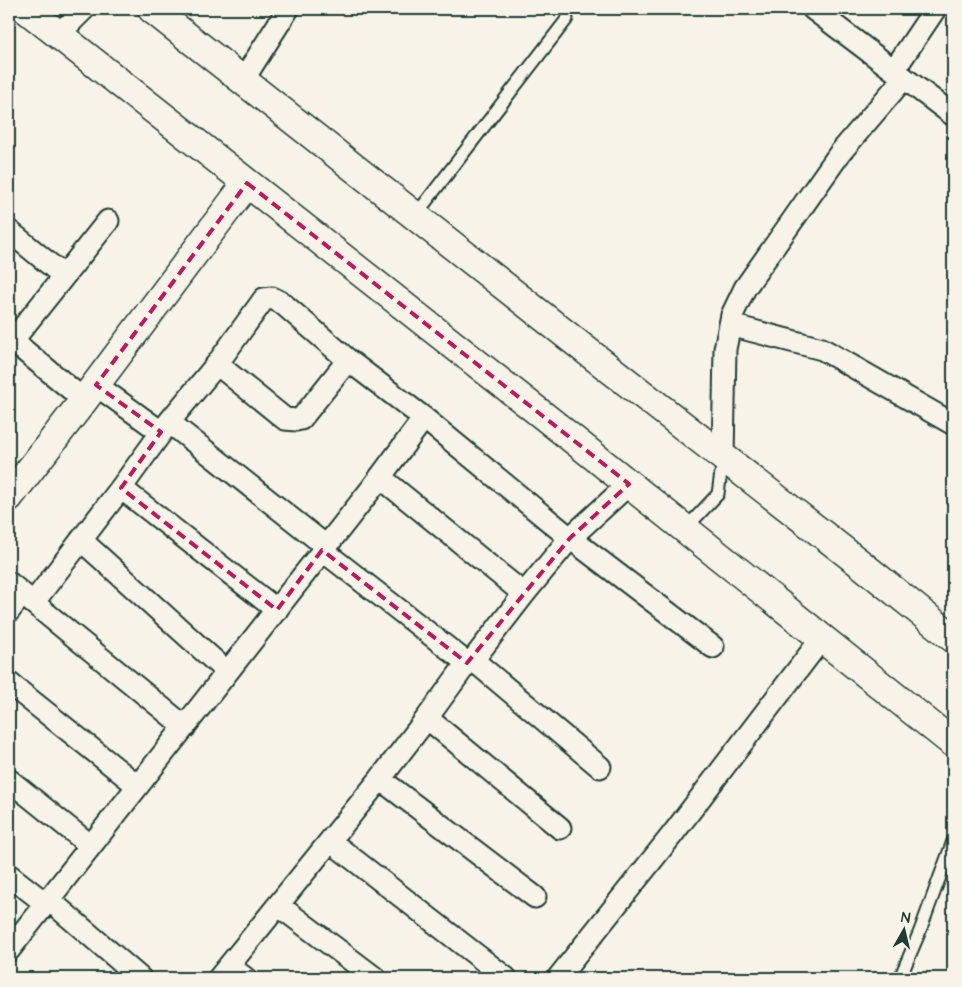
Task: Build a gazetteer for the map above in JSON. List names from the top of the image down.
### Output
{
  "north": "top"
}
